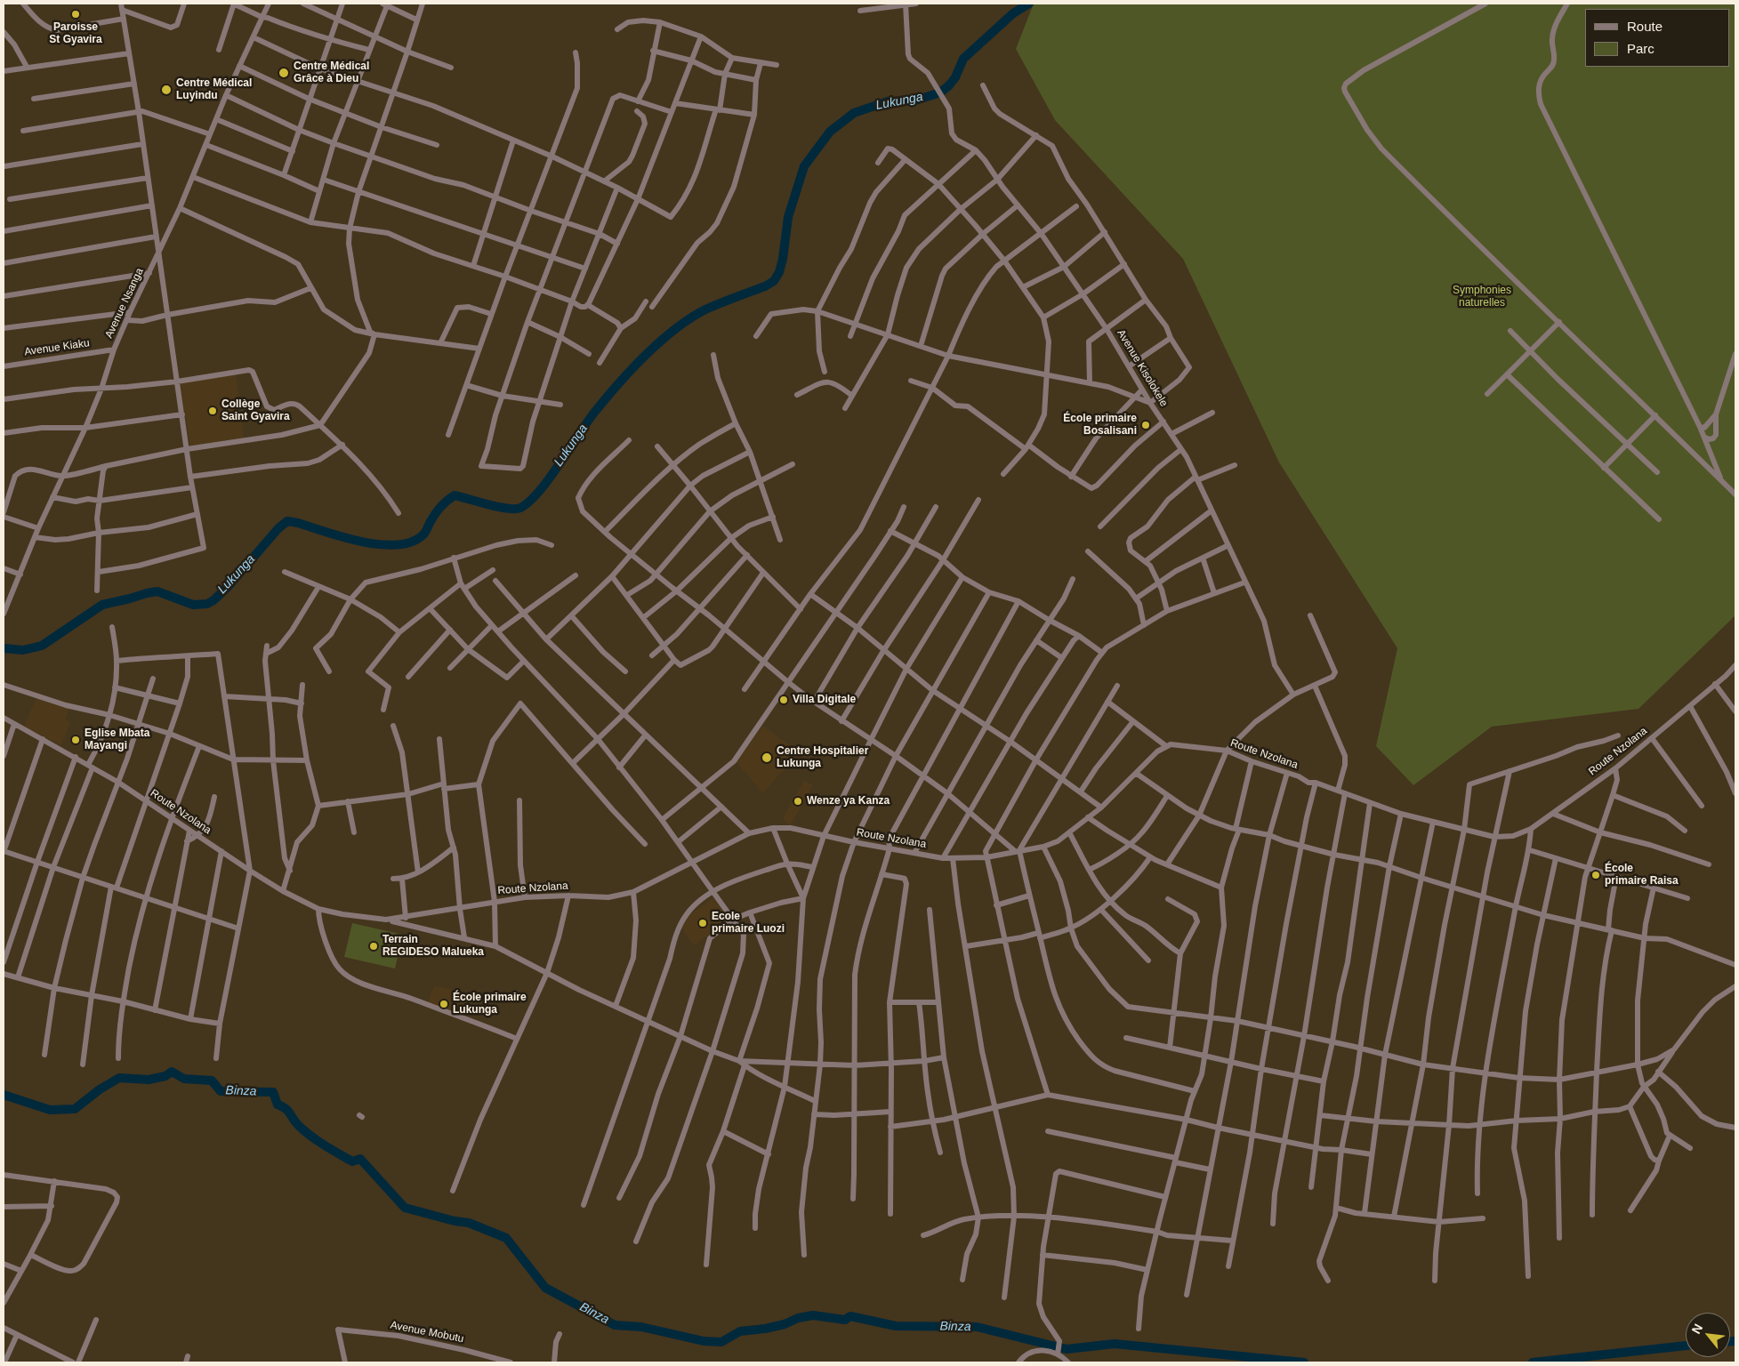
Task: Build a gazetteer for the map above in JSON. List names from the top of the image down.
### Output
{
  "streets": {
    "street": [
      "Avenue Nsanga",
      "Avenue Kiaku",
      "Avenue Kisolokele",
      "Route Nzolana",
      "Avenue Mobutu"
    ]
  },
  "crossings": [
    ["Avenue Nsanga", "Avenue Kiaku"]
  ],
  "water": ["Lukunga", "Binza"],
  "parks": ["Symphonies naturelles"],
  "places": [
    "Paroisse St Gyavira",
    "Centre Médical Grâce à Dieu",
    "Centre Médical Luyindu",
    "Collège Saint Gyavira",
    "École primaire Bosalisani",
    "Villa Digitale",
    "Eglise Mbata Mayangi",
    "Centre Hospitalier Lukunga",
    "Wenze ya Kanza",
    "École primaire Raisa",
    "Ecole primaire Luozi",
    "Terrain REGIDESO Malueka",
    "École primaire Lukunga"
  ],
  "legend": ["Route", "Parc"],
  "north": "top left"
}
